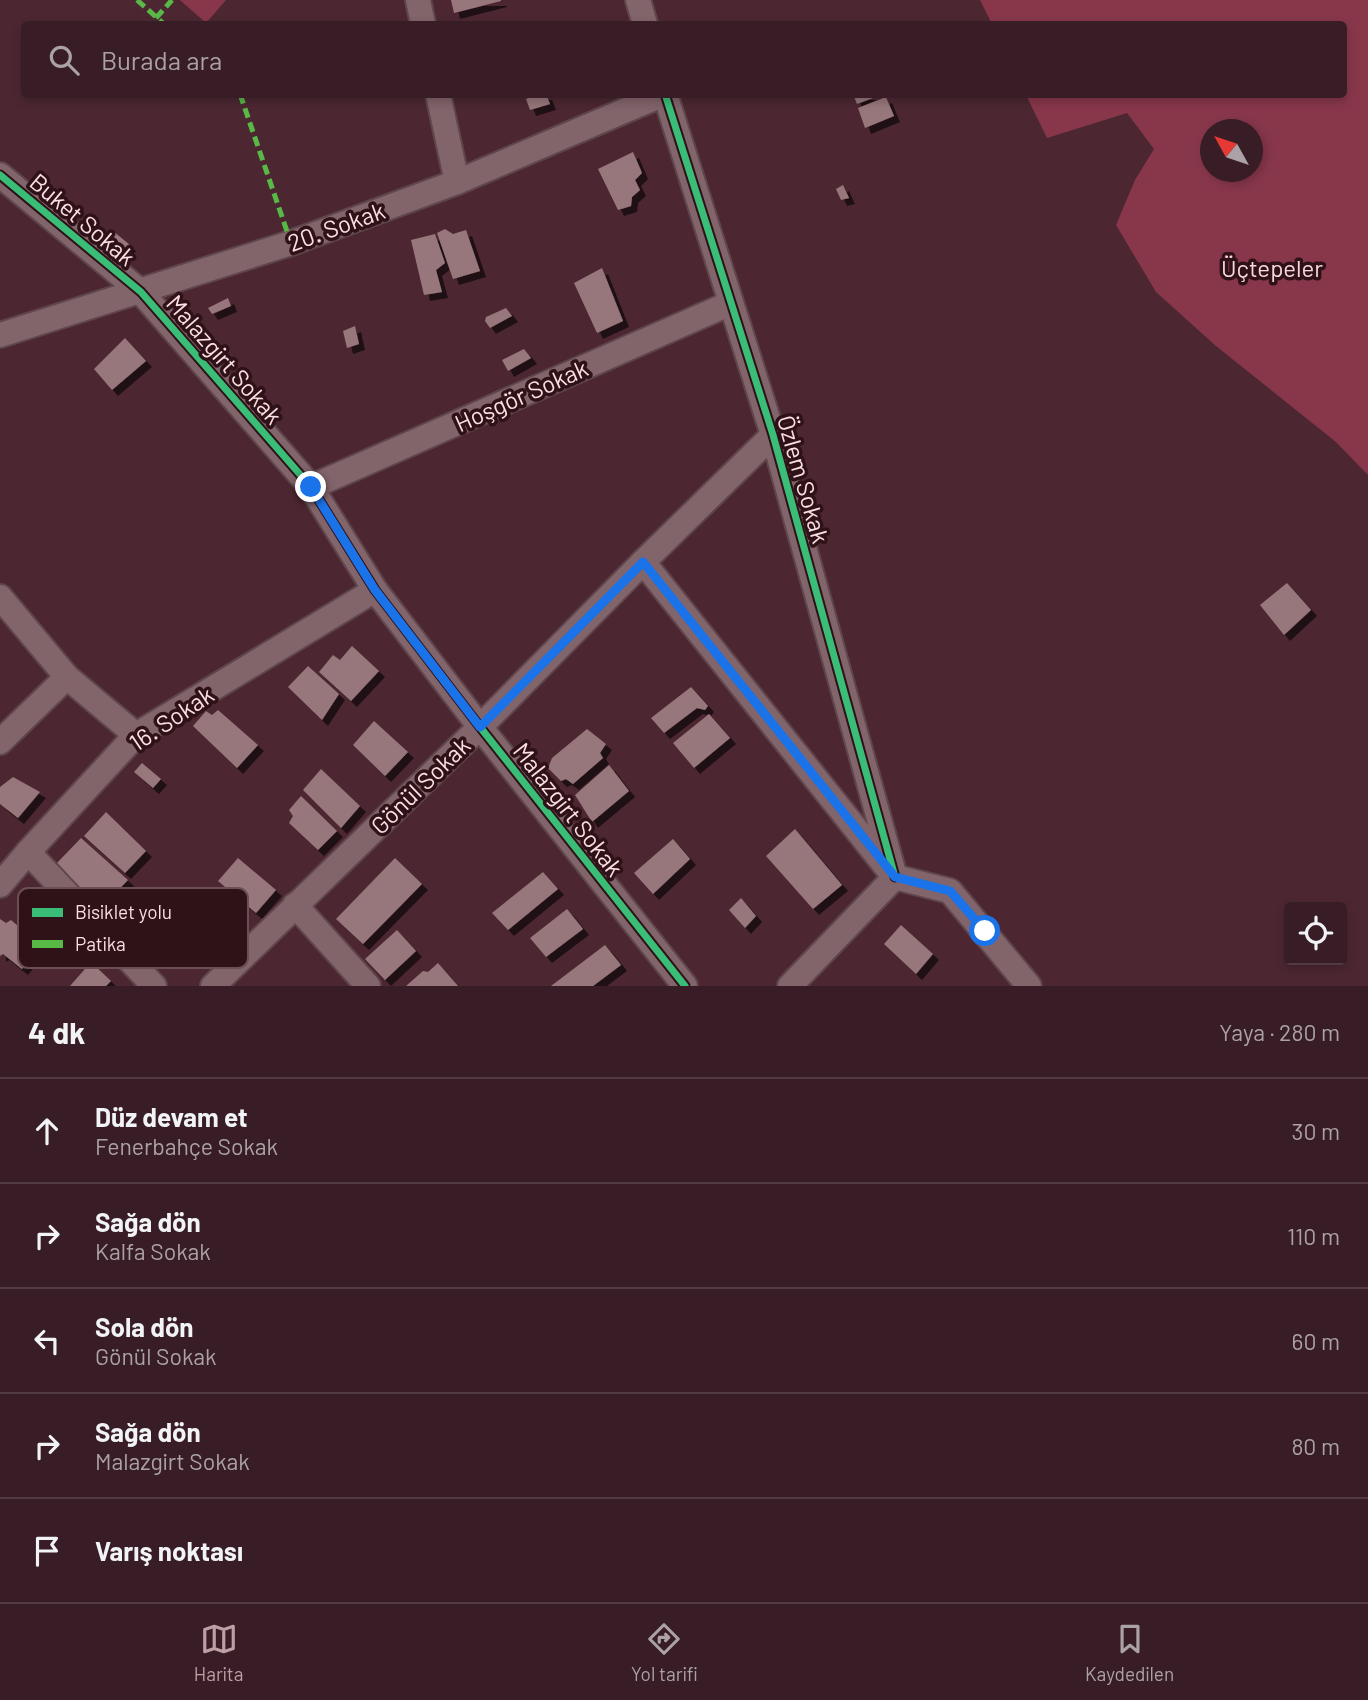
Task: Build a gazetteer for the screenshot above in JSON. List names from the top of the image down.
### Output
{
  "streets": {
    "street": [
      "Buket Sokak",
      "20. Sokak",
      "Malazgirt Sokak",
      "Hoşgör Sokak",
      "Özlem Sokak",
      "16. Sokak",
      "Gönül Sokak"
    ]
  },
  "crossings": [
    ["Buket Sokak", "20. Sokak"],
    ["Buket Sokak", "Malazgirt Sokak"],
    ["20. Sokak", "Malazgirt Sokak"],
    ["Malazgirt Sokak", "Hoşgör Sokak"],
    ["Malazgirt Sokak", "16. Sokak"],
    ["Malazgirt Sokak", "Gönül Sokak"],
    ["Hoşgör Sokak", "Özlem Sokak"],
    ["Özlem Sokak", "Gönül Sokak"]
  ],
  "parks": ["Üçtepeler"],
  "legend": ["Bisiklet yolu", "Patika"],
  "north": "top left",
  "page": {
    "search": "Burada ara",
    "heading": ["4 dk", "Yaya · 280 m"],
    "list": [
      ["Düz devam et", "Fenerbahçe Sokak", "30 m"],
      ["Sağa dön", "Kalfa Sokak", "110 m"],
      ["Sola dön", "Gönül Sokak", "60 m"],
      ["Sağa dön", "Malazgirt Sokak", "80 m"],
      "Varış noktası"
    ],
    "nav": ["Harita", "Yol tarifi", "Kaydedilen"]
  }
}
